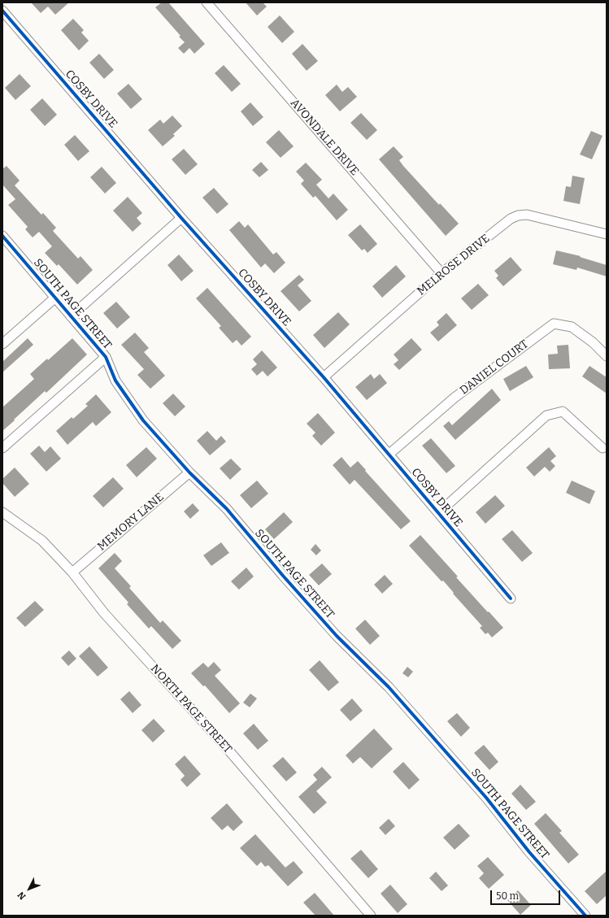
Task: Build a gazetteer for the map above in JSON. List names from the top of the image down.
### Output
{
  "streets": {
    "street": [
      "COSBY DRIVE",
      "AVONDALE DRIVE",
      "MELROSE DRIVE",
      "SOUTH PAGE STREET",
      "DANIEL COURT",
      "MEMORY LANE",
      "NORTH PAGE STREET"
    ]
  },
  "crossings": [
    ["COSBY DRIVE", "MELROSE DRIVE"],
    ["COSBY DRIVE", "DANIEL COURT"],
    ["AVONDALE DRIVE", "MELROSE DRIVE"],
    ["SOUTH PAGE STREET", "MEMORY LANE"],
    ["MEMORY LANE", "NORTH PAGE STREET"]
  ],
  "scale_bar": "50 m",
  "north": "bottom left"
}
